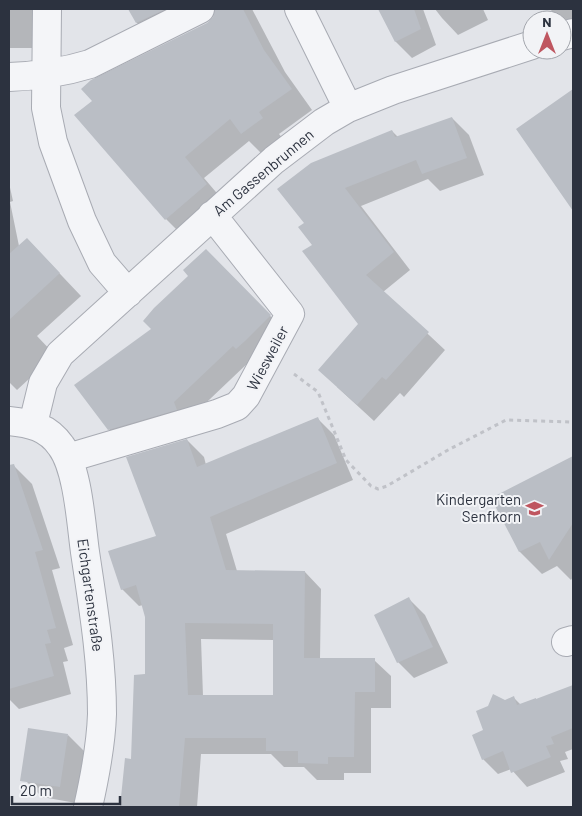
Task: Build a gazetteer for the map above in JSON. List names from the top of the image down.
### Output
{
  "streets": {
    "street": ["Am Gassenbrunnen", "Wiesweiler", "Eichgartenstraße"]
  },
  "crossings": [
    ["Am Gassenbrunnen", "Wiesweiler"],
    ["Am Gassenbrunnen", "Eichgartenstraße"],
    ["Wiesweiler", "Eichgartenstraße"]
  ],
  "places": {
    "school or university": ["Kindergarten Senfkorn"]
  },
  "scale_bar": "20 m",
  "north": "top"
}
